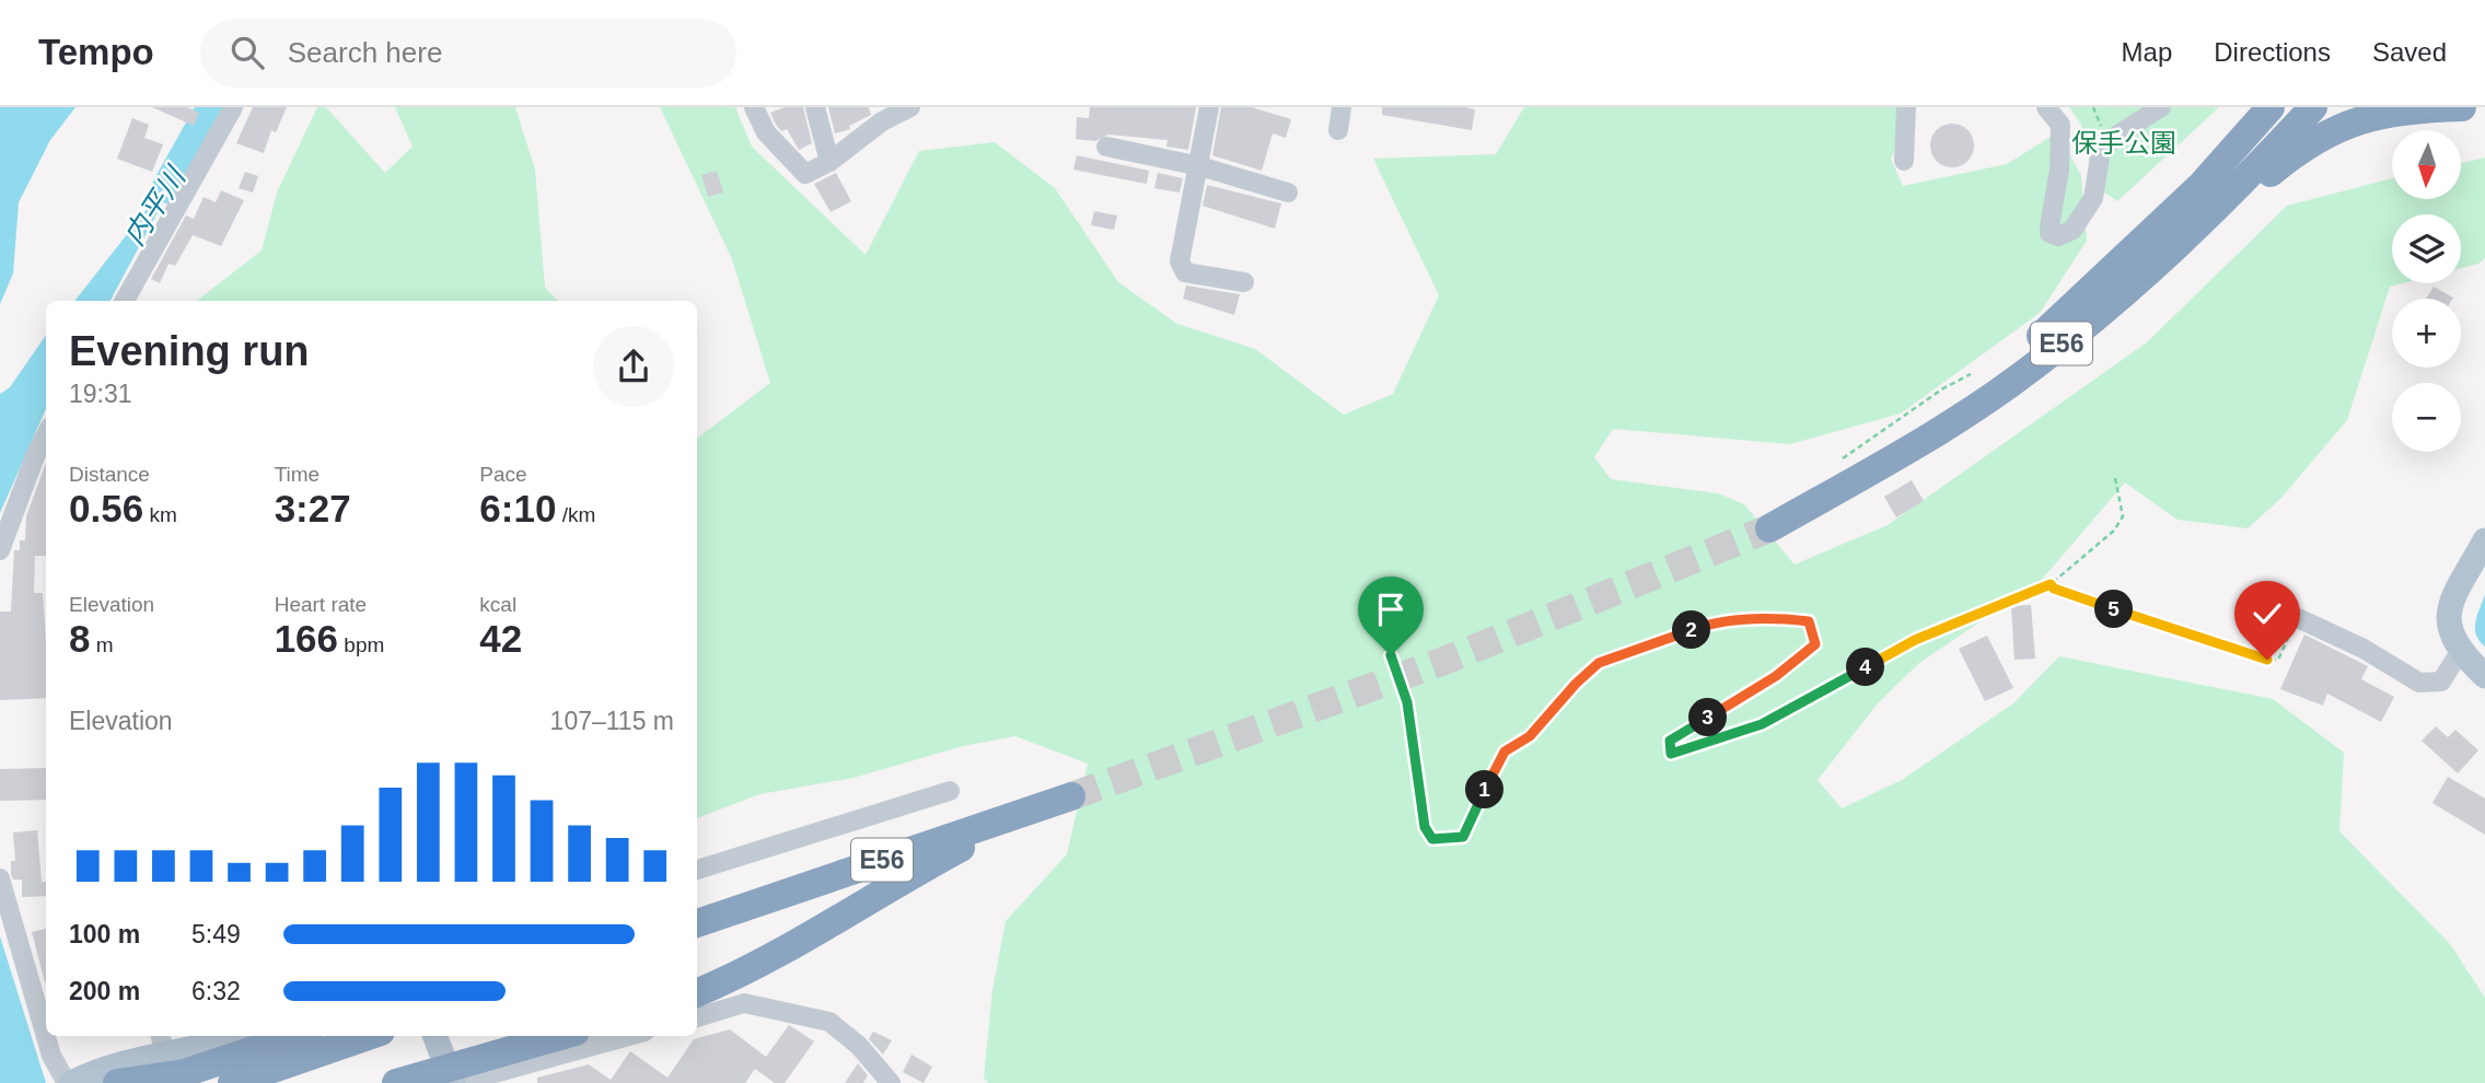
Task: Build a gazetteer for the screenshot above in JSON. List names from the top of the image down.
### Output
{
  "streets": {
    "highway": ["E56"]
  },
  "water": ["内平川"],
  "parks": ["保手公園"],
  "north": "bottom",
  "page": {
    "header": "Tempo",
    "search": "Search here",
    "nav": ["Map", "Directions", "Saved"],
    "map_buttons": ["+", "−"],
    "heading": ["Evening run", "19:31"],
    "stats": [
      ["Distance", "0.56 km"],
      ["Time", "3:27"],
      ["Pace", "6:10 /km"],
      ["Elevation", "8 m"],
      ["Heart rate", "166 bpm"],
      ["kcal", "42"]
    ],
    "pins": [
      "5",
      "2",
      "4",
      "3",
      "1"
    ],
    "chart": ["Elevation", "107–115 m"],
    "list": [
      {
        "name": "100 m",
        "note": "5:49"
      },
      {
        "name": "200 m",
        "note": "6:32"
      }
    ]
  }
}
